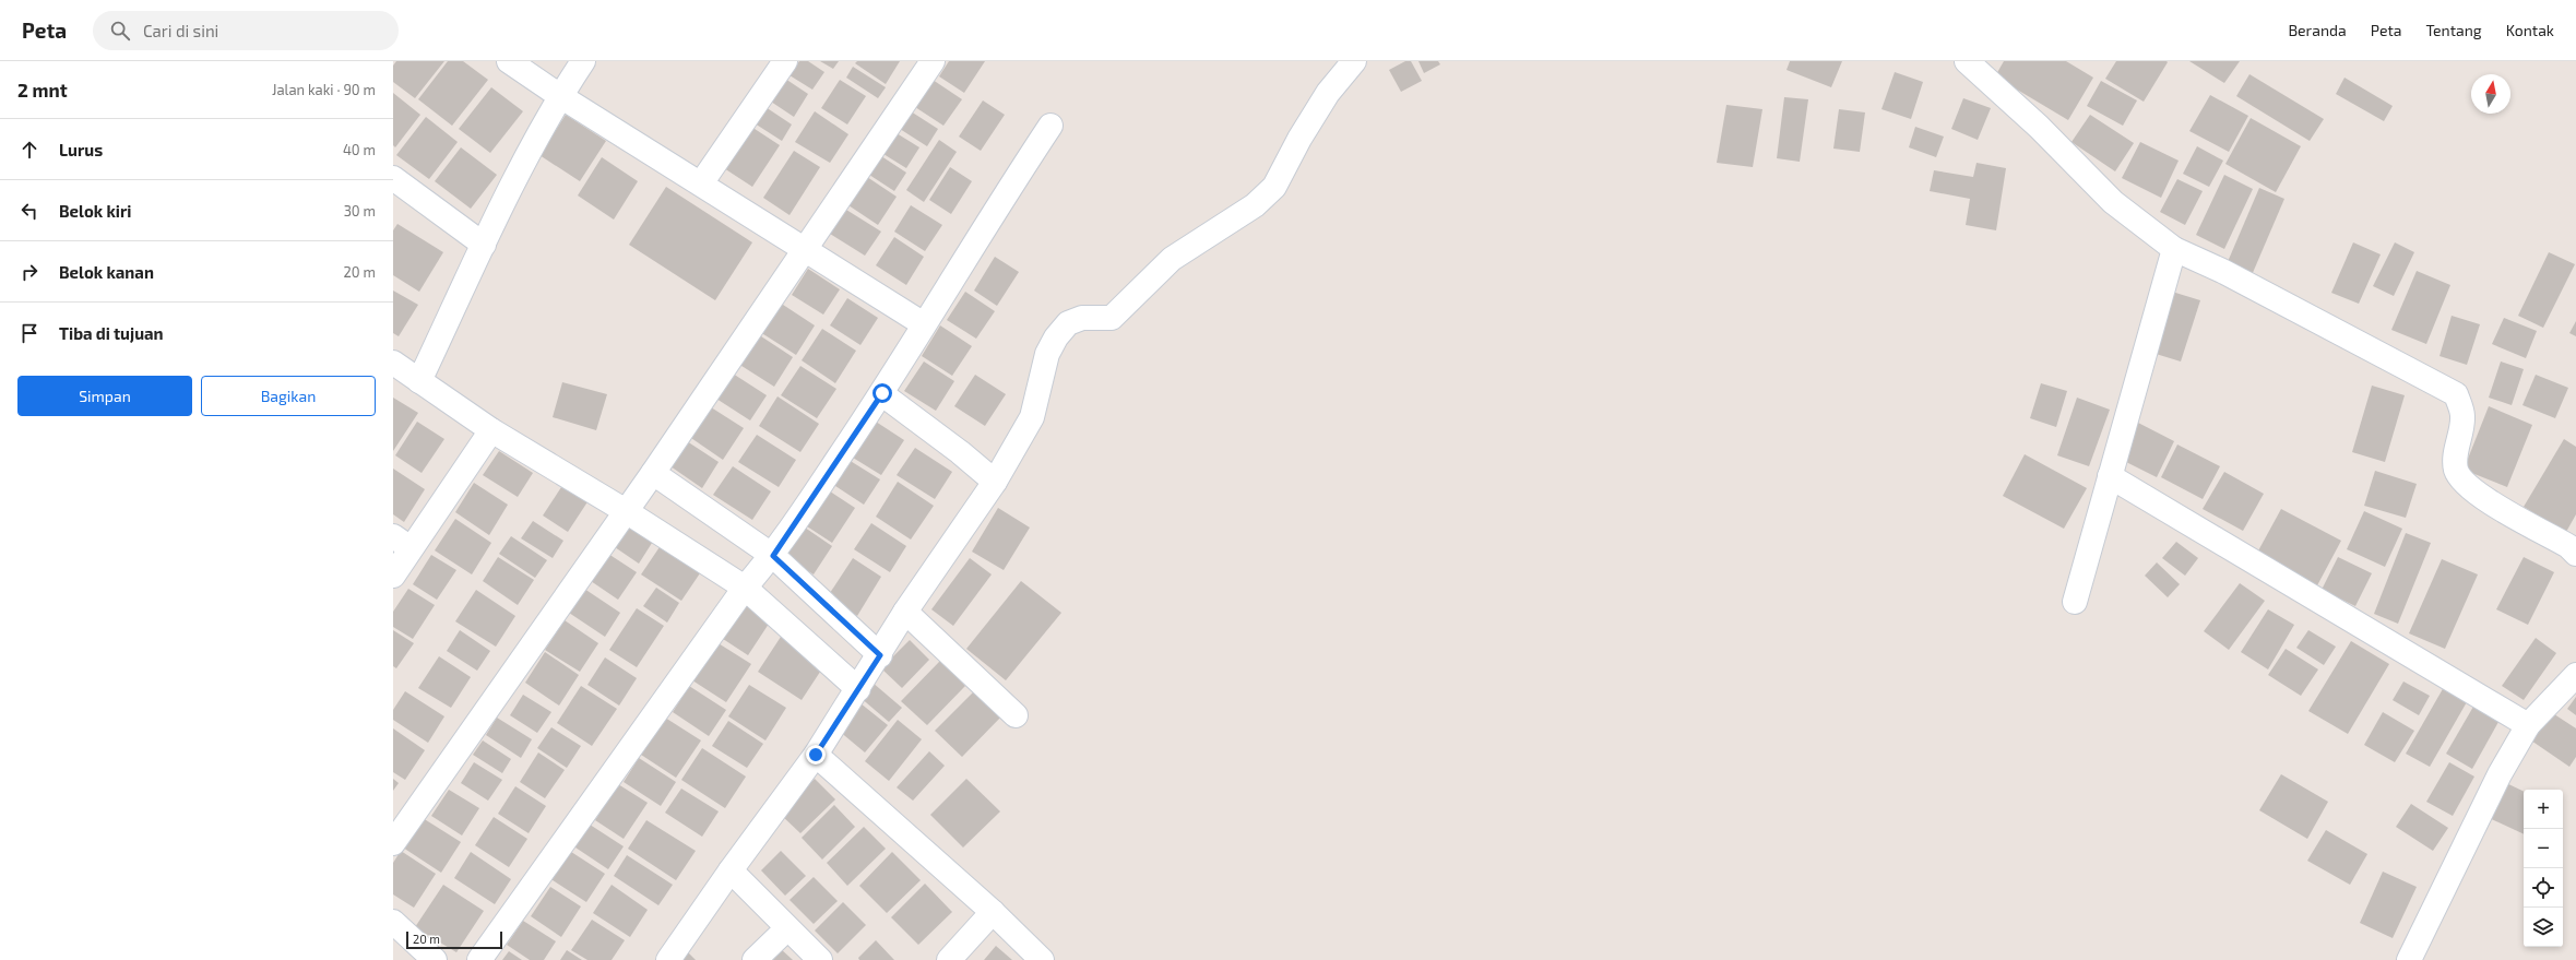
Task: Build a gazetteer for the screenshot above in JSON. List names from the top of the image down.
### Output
{
  "scale_bar": "20 m",
  "north": "top",
  "page": {
    "header": "Peta",
    "search": "Cari di sini",
    "nav": [
      "Beranda",
      "Peta",
      "Tentang",
      "Kontak"
    ],
    "heading": ["2 mnt", "Jalan kaki · 90 m"],
    "list": [
      ["Lurus", "40 m"],
      ["Belok kiri", "30 m"],
      ["Belok kanan", "20 m"],
      "Tiba di tujuan"
    ],
    "buttons": ["Simpan", "Bagikan"],
    "map_buttons": ["+", "−"],
    "scale": "20 m"
  }
}
